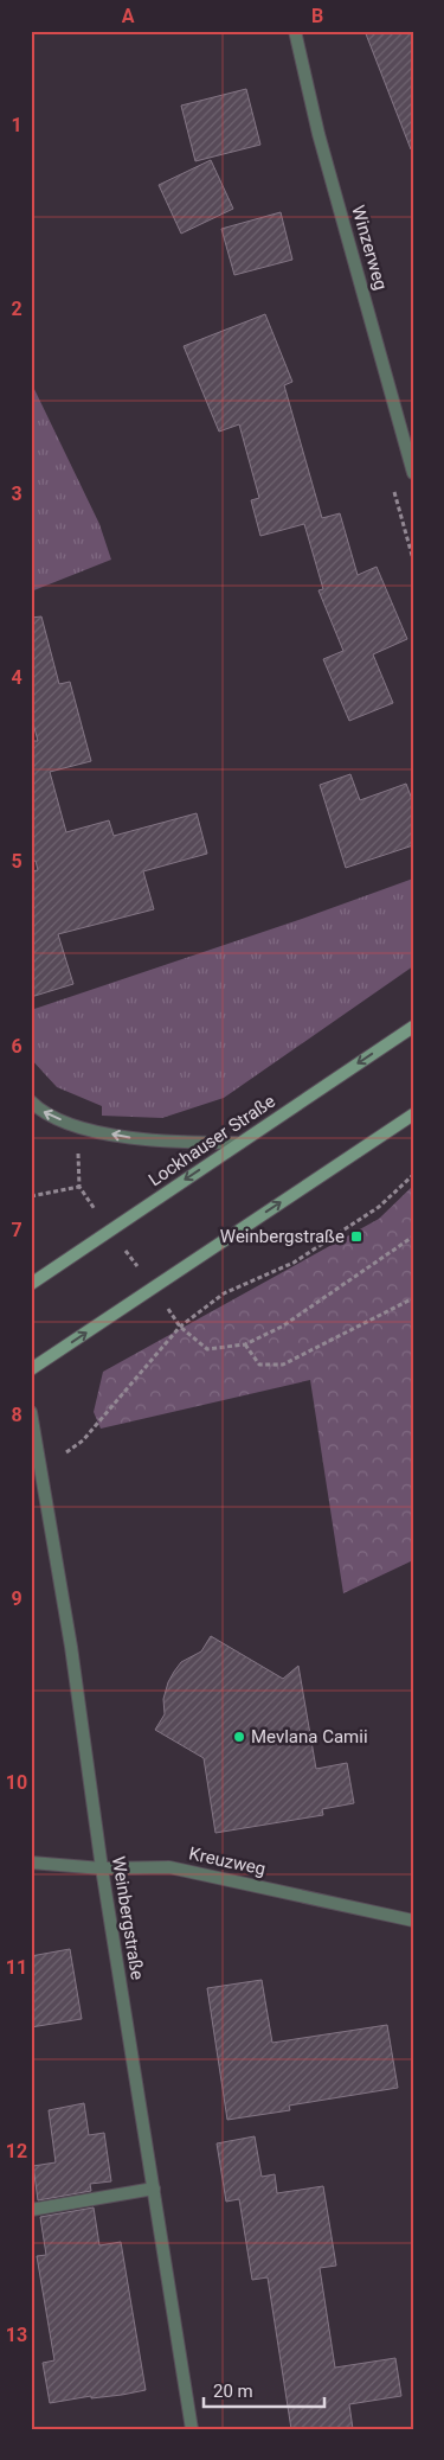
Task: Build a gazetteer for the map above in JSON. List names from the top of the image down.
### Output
{
  "streets": {
    "main road": ["Lockhauser Straße"],
    "street": ["Winzerweg", "Kreuzweg", "Weinbergstraße"]
  },
  "crossings": [
    ["Kreuzweg", "Weinbergstraße"]
  ],
  "places": {
    "transit": ["Weinbergstraße"],
    "other": ["Mevlana Camii"]
  },
  "scale_bar": "20 m",
  "grid": {
    "columns": ["A", "B"],
    "rows": [
      "1",
      "2",
      "3",
      "4",
      "5",
      "6",
      "7",
      "8",
      "9",
      "10",
      "11",
      "12",
      "13"
    ]
  }
}
